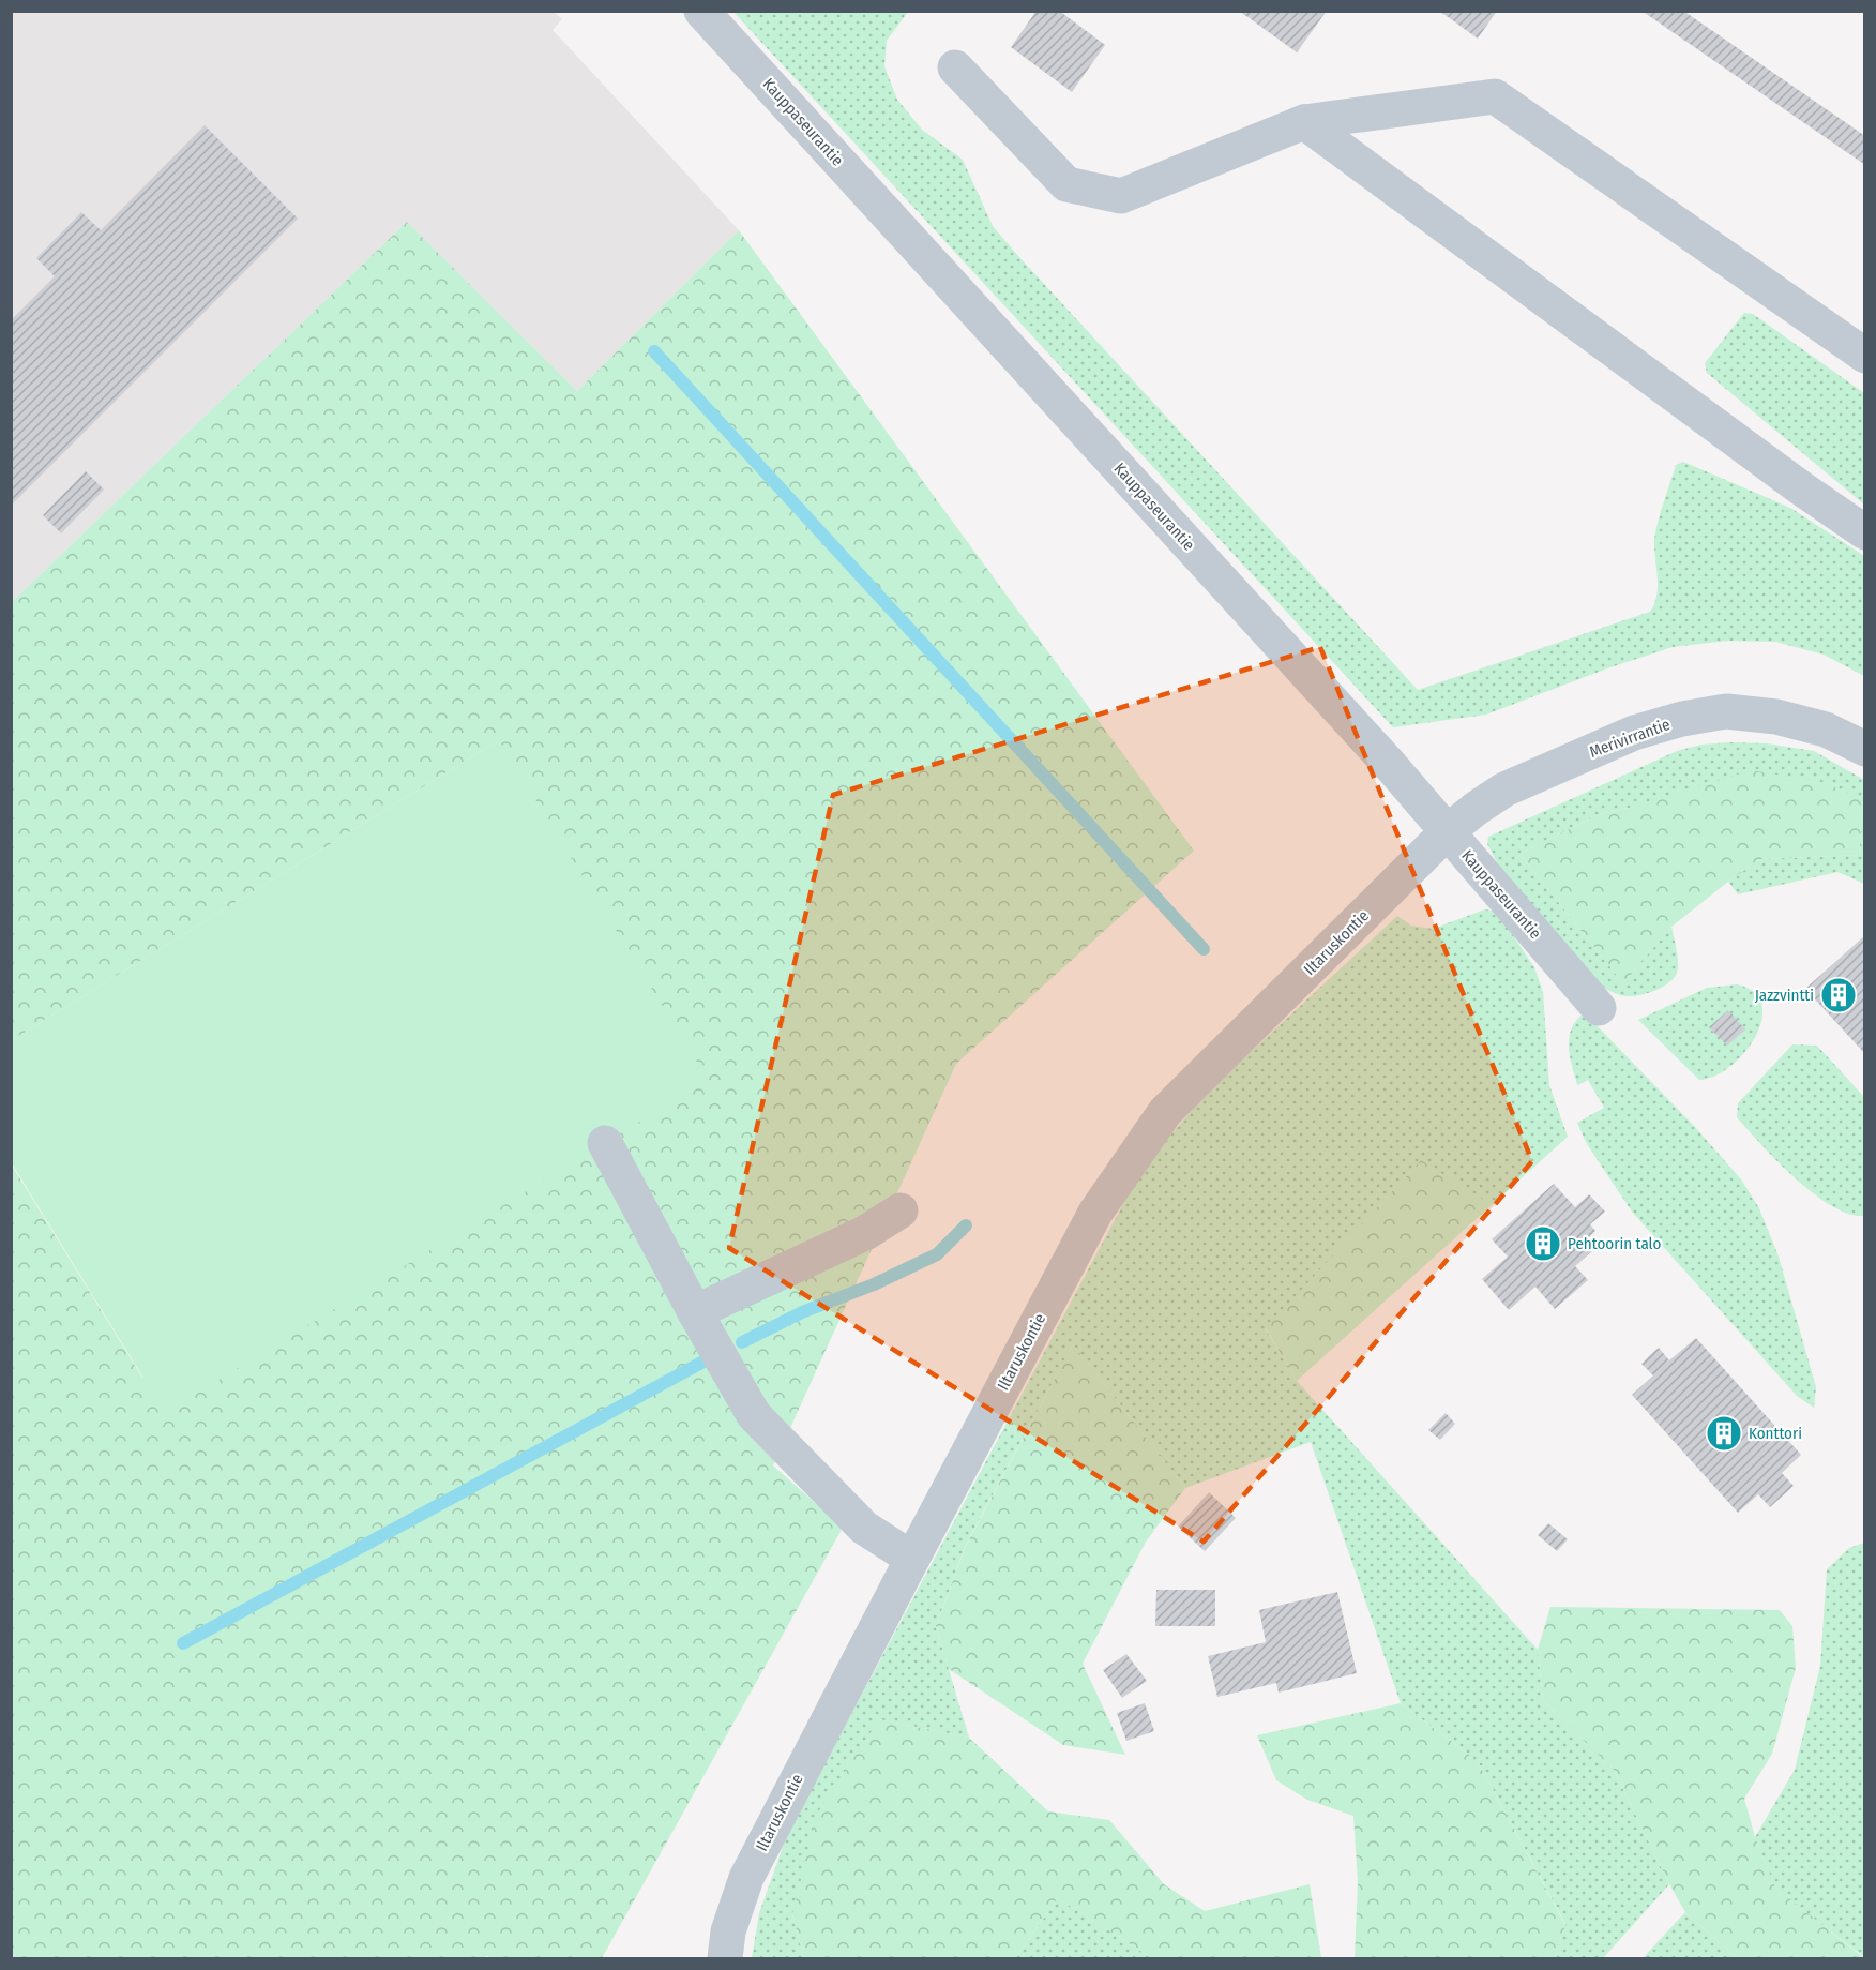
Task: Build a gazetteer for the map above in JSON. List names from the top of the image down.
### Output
{
  "streets": {
    "street": ["Kauppaseurantie", "Merivirrantie", "Iltaruskontie"]
  },
  "crossings": [
    ["Kauppaseurantie", "Merivirrantie"],
    ["Kauppaseurantie", "Iltaruskontie"],
    ["Merivirrantie", "Iltaruskontie"]
  ],
  "places": {
    "building": ["Jazzvintti", "Pehtoorin talo", "Konttori"]
  }
}
